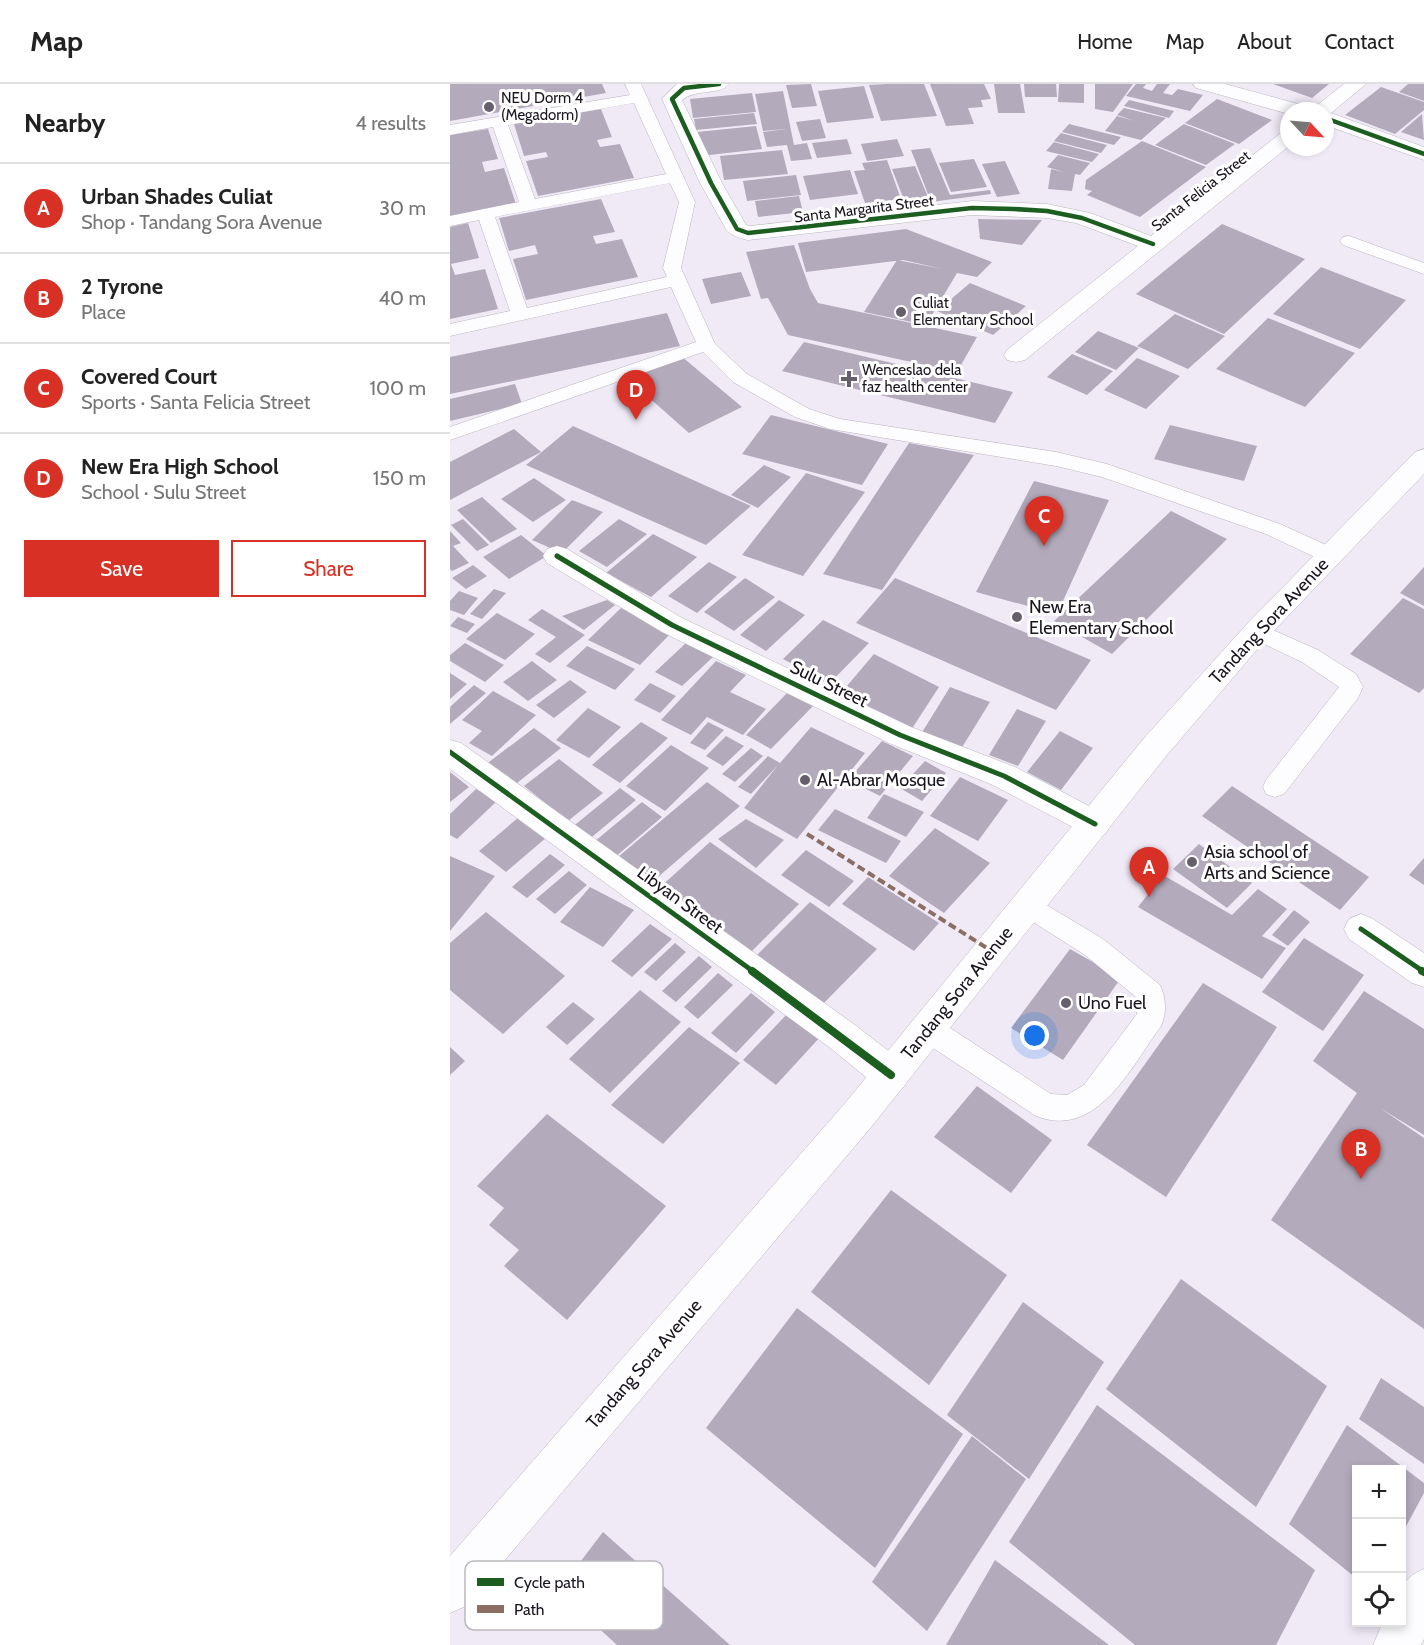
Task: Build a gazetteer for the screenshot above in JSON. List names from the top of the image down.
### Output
{
  "streets": {
    "street": [
      "Santa Felicia Street",
      "Santa Margarita Street",
      "Tandang Sora Avenue",
      "Sulu Street",
      "Libyan Street"
    ]
  },
  "crossings": [
    ["Santa Felicia Street", "Santa Margarita Street"],
    ["Tandang Sora Avenue", "Sulu Street"],
    ["Tandang Sora Avenue", "Libyan Street"]
  ],
  "places": {
    "other": [
      "NEU Dorm 4 (Megadorm)",
      "Culiat Elementary School",
      "New Era Elementary School",
      "Al-Abrar Mosque",
      "Asia school of Arts and Science",
      "Uno Fuel"
    ],
    "health": ["Wenceslao dela faz health center"]
  },
  "legend": ["Cycle path", "Path"],
  "north": "bottom right",
  "page": {
    "header": "Map",
    "nav": [
      "Home",
      "Map",
      "About",
      "Contact"
    ],
    "heading": ["Nearby", "4 results"],
    "list": [
      {
        "mark": "A",
        "name": "Urban Shades Culiat",
        "note": "Shop · Tandang Sora Avenue",
        "value": "30 m"
      },
      {
        "mark": "B",
        "name": "2 Tyrone",
        "note": "Place",
        "value": "40 m"
      },
      {
        "mark": "C",
        "name": "Covered Court",
        "note": "Sports · Santa Felicia Street",
        "value": "100 m"
      },
      {
        "mark": "D",
        "name": "New Era High School",
        "note": "School · Sulu Street",
        "value": "150 m"
      }
    ],
    "pins": [
      "D",
      "C",
      "A",
      "B"
    ],
    "buttons": ["Save", "Share"],
    "map_buttons": ["+", "−"]
  }
}
